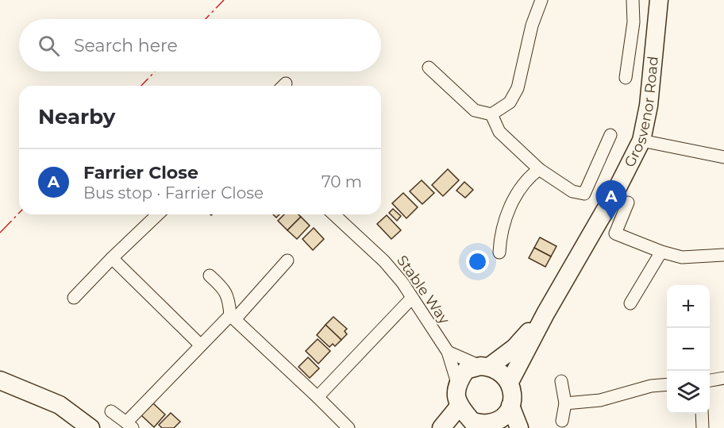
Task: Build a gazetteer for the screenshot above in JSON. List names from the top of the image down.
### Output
{
  "streets": {
    "street": ["Grosvenor Road", "Stable Way"]
  },
  "crossings": [
    ["Grosvenor Road", "Stable Way"]
  ],
  "page": {
    "search": "Search here",
    "heading": "Nearby",
    "list": [
      {
        "mark": "A",
        "name": "Farrier Close",
        "note": "Bus stop · Farrier Close",
        "value": "70 m"
      }
    ],
    "pins": "A",
    "map_buttons": ["+", "−"]
  }
}
